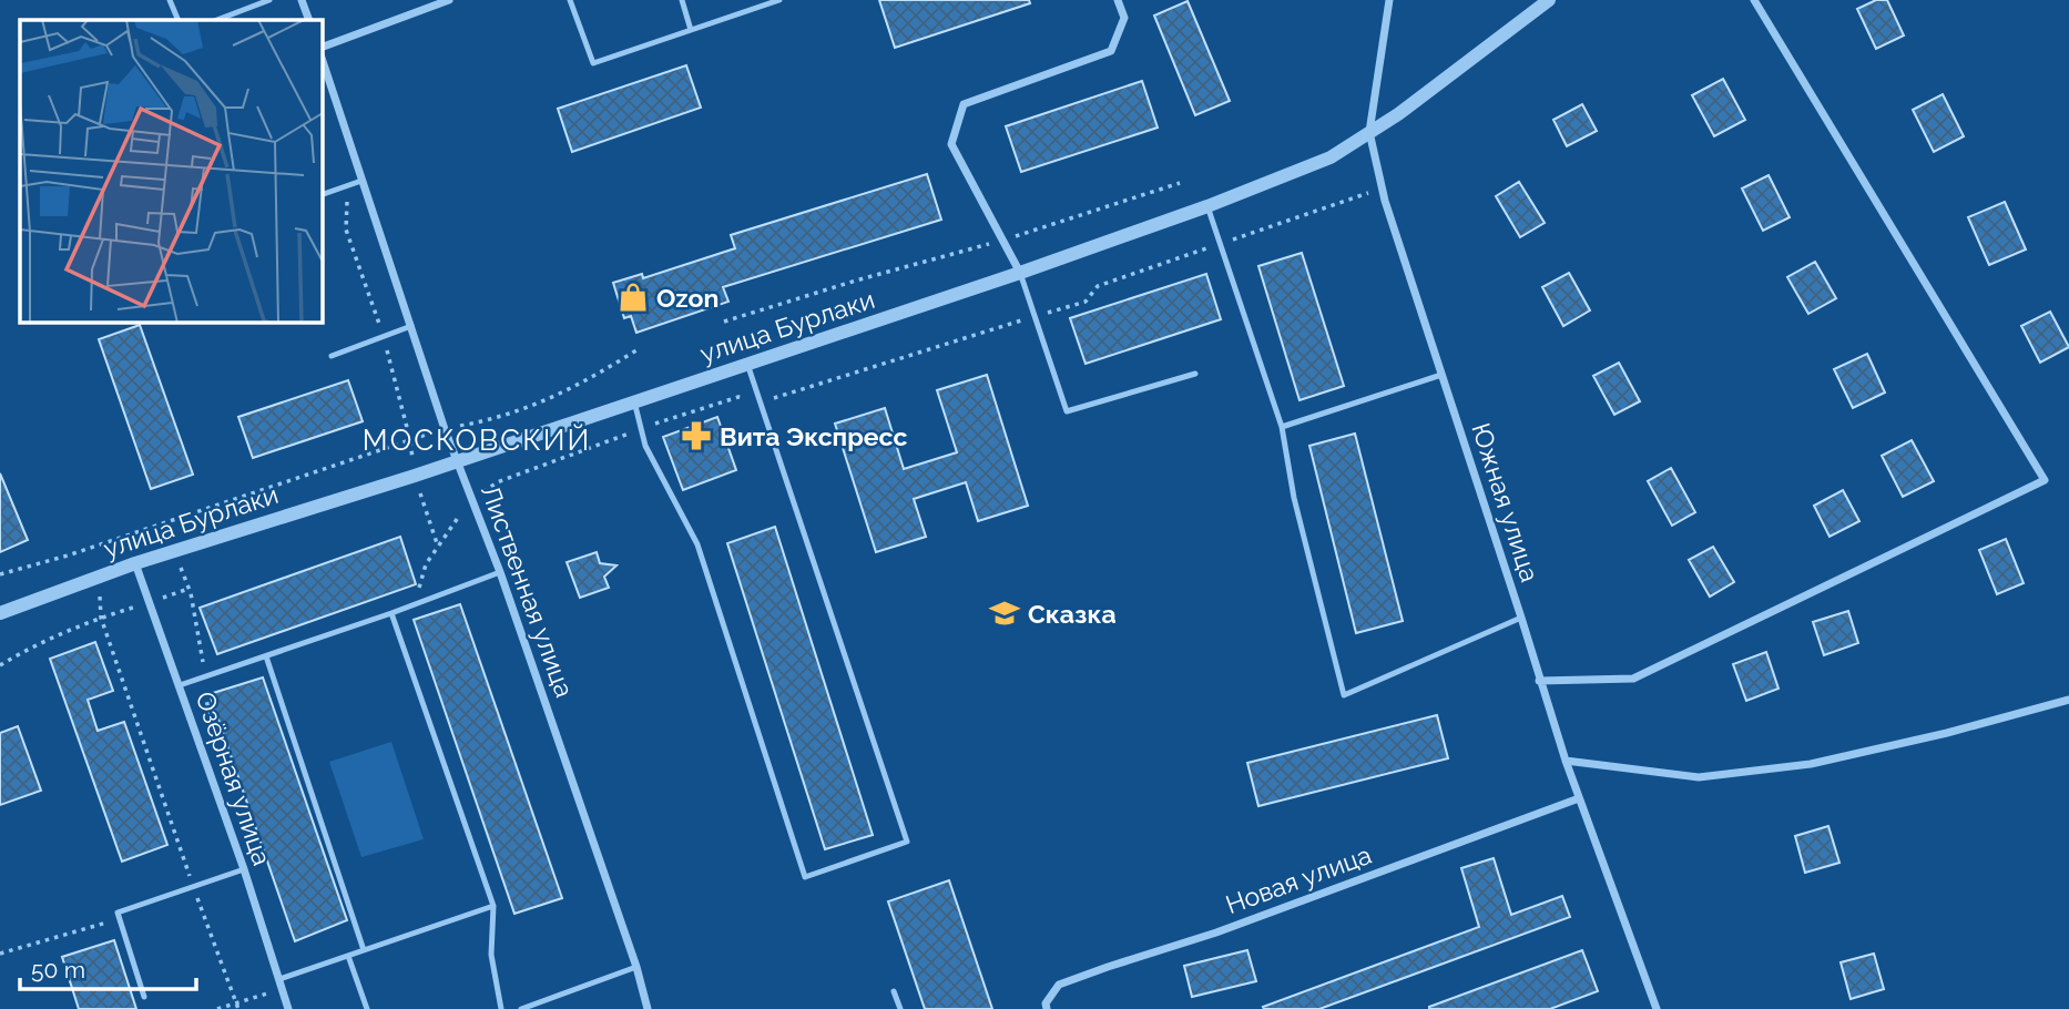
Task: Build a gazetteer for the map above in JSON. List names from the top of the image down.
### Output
{
  "streets": {
    "street": [
      "улица Бурлаки",
      "Южная улица",
      "Лиственная улица",
      "Озёрная улица",
      "Новая улица"
    ]
  },
  "crossings": [
    ["улица Бурлаки", "Южная улица"],
    ["улица Бурлаки", "Лиственная улица"],
    ["улица Бурлаки", "Озёрная улица"],
    ["Южная улица", "Новая улица"]
  ],
  "districts": ["МОСКОВСКИЙ"],
  "places": {
    "shop": ["Ozon"],
    "pharmacy": ["Вита Экспресс"],
    "school or university": ["Сказка"]
  },
  "scale_bar": "50 m"
}
